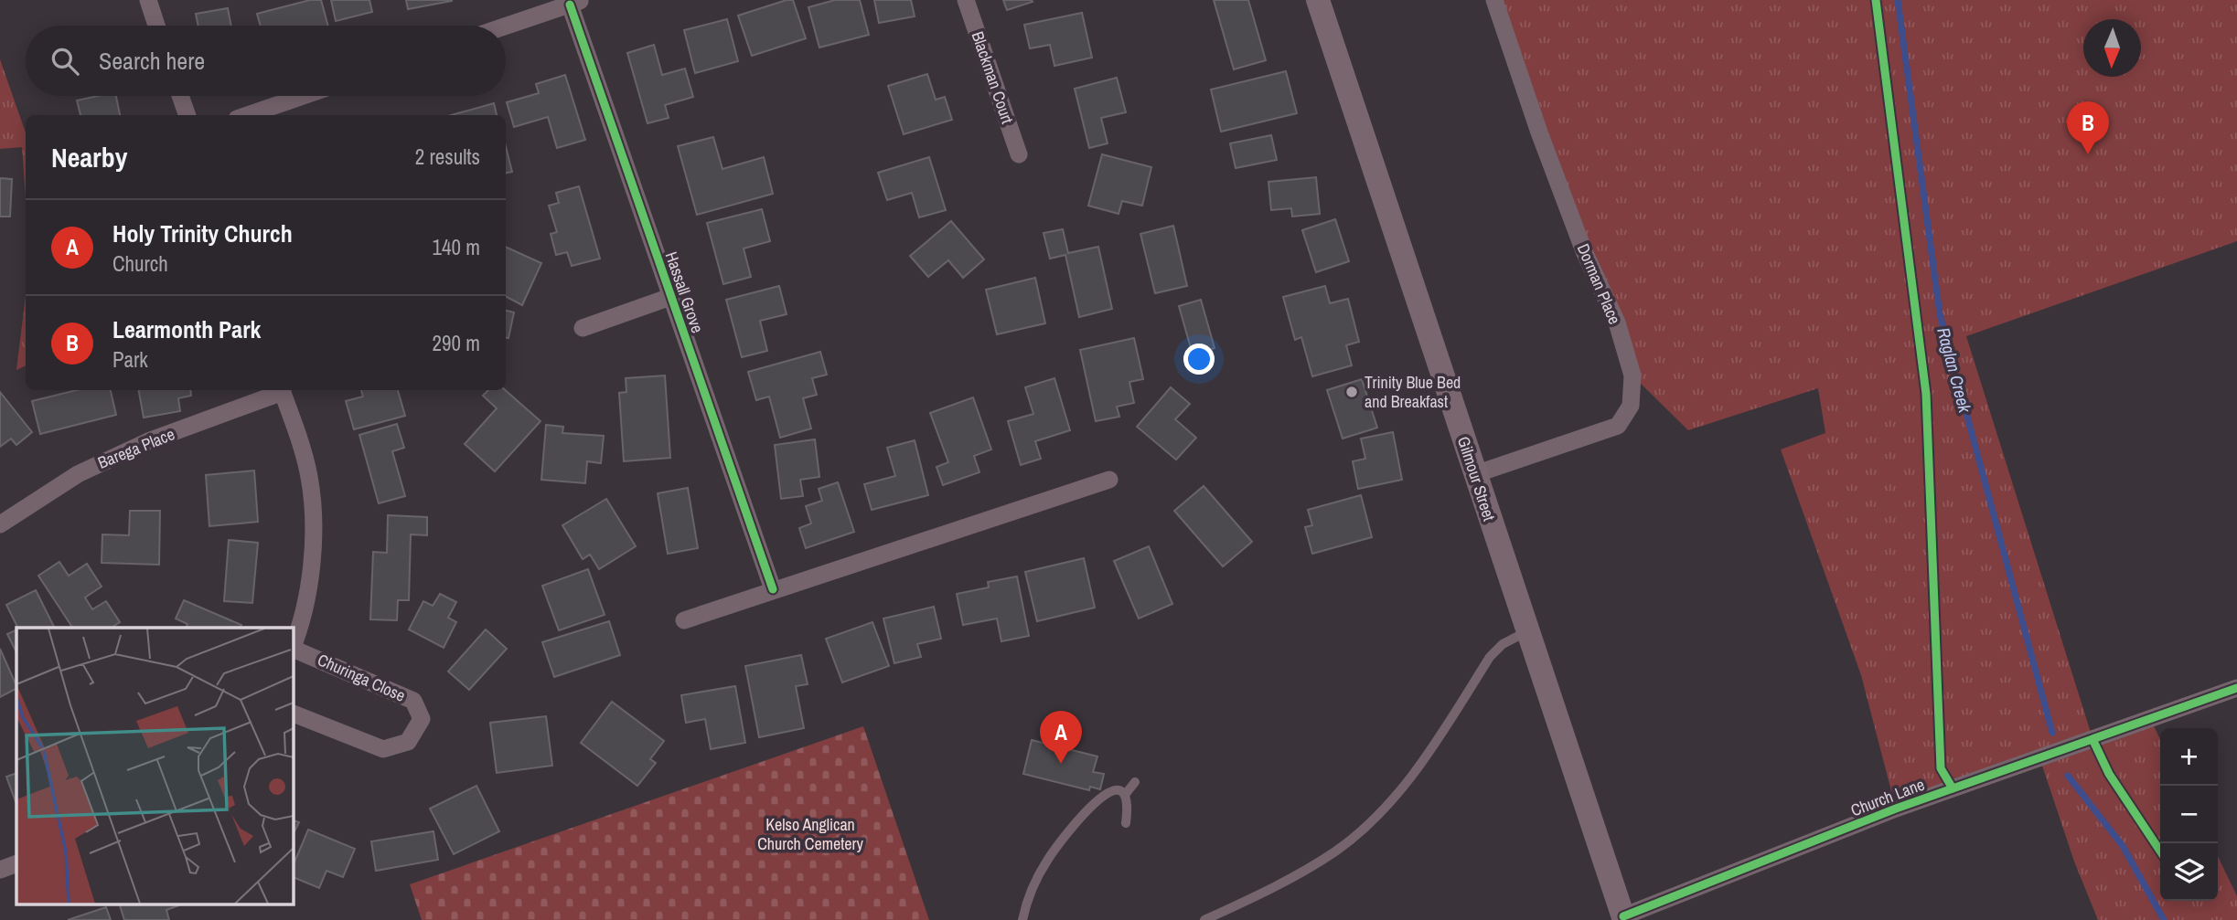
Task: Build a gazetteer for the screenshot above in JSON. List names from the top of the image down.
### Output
{
  "streets": {
    "main road": ["Gilmour Street"],
    "street": [
      "Blackman Court",
      "Dorman Place",
      "Hassall Grove",
      "Barega Place",
      "Churinga Close",
      "Church Lane"
    ]
  },
  "crossings": [
    ["Dorman Place", "Gilmour Street"],
    ["Gilmour Street", "Church Lane"]
  ],
  "water": ["Raglan Creek"],
  "parks": ["Kelso Anglican Church Cemetery"],
  "places": ["Trinity Blue Bed and Breakfast"],
  "north": "bottom",
  "page": {
    "search": "Search here",
    "pins": ["B", "A"],
    "heading": ["Nearby", "2 results"],
    "list": [
      {
        "mark": "A",
        "name": "Holy Trinity Church",
        "note": "Church",
        "value": "140 m"
      },
      {
        "mark": "B",
        "name": "Learmonth Park",
        "note": "Park",
        "value": "290 m"
      }
    ],
    "map_buttons": ["+", "−"]
  }
}
